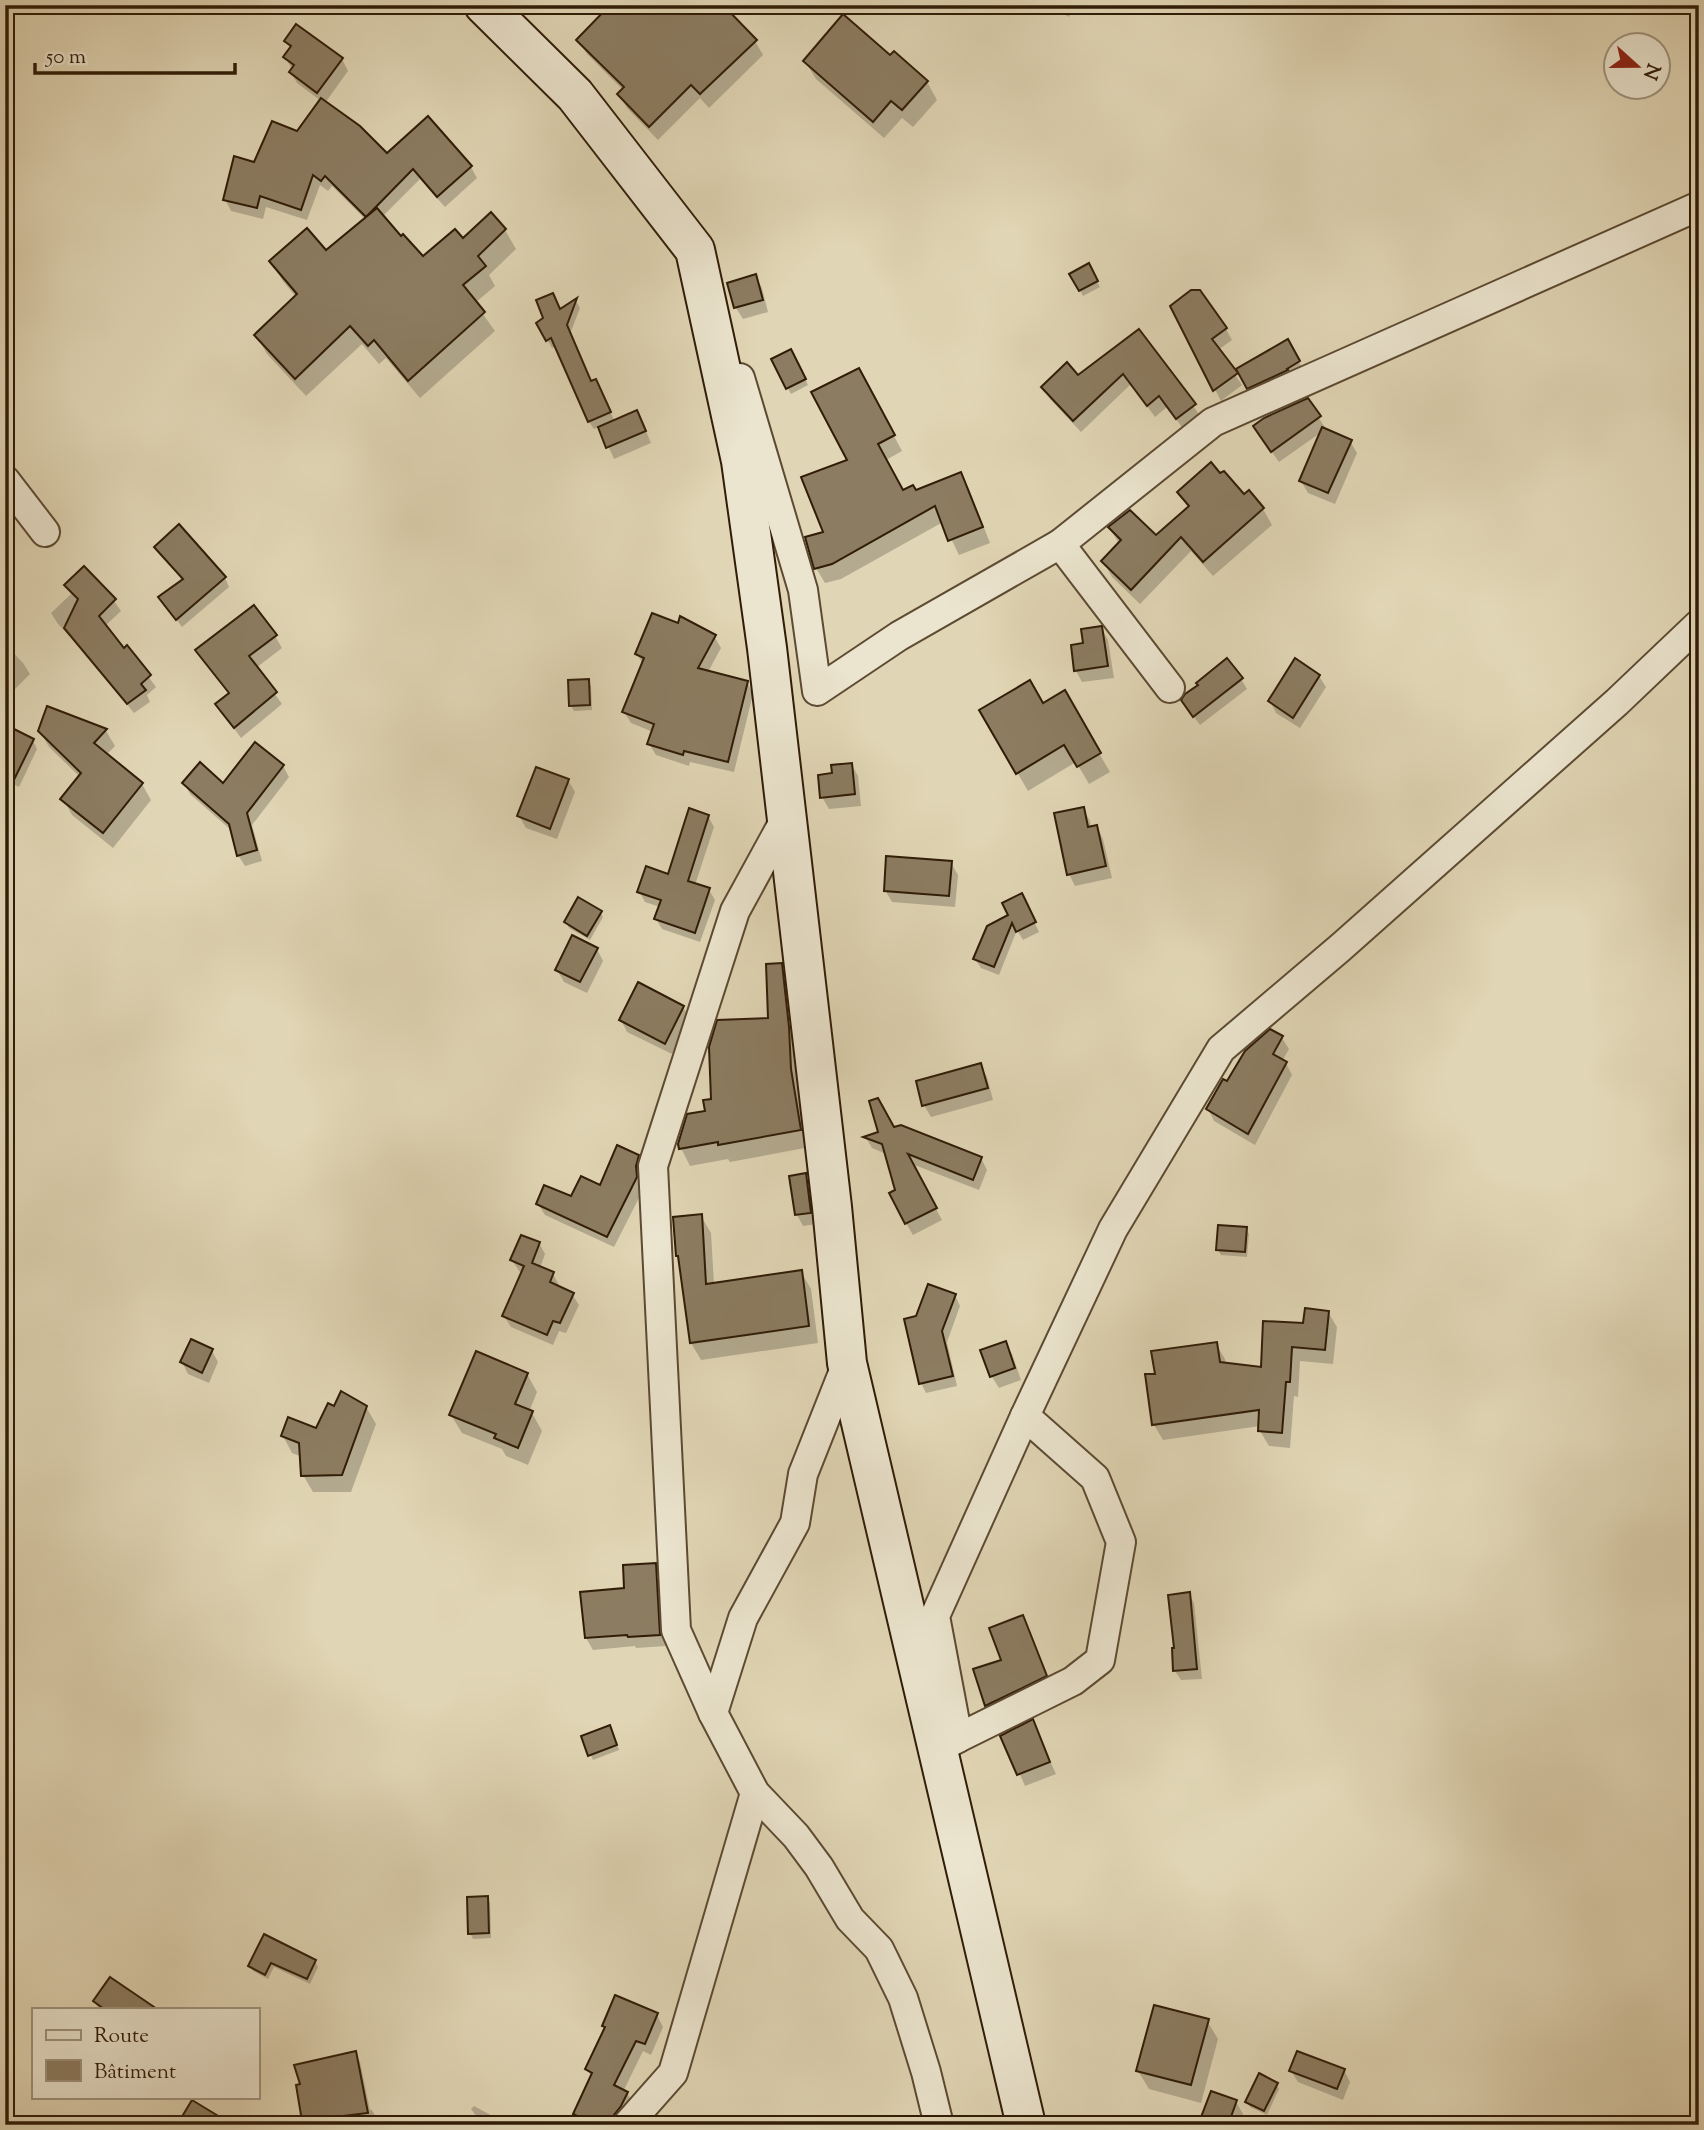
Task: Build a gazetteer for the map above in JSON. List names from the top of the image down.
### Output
{
  "legend": ["Route", "Bâtiment"],
  "scale_bar": "50 m",
  "north": "right"
}
